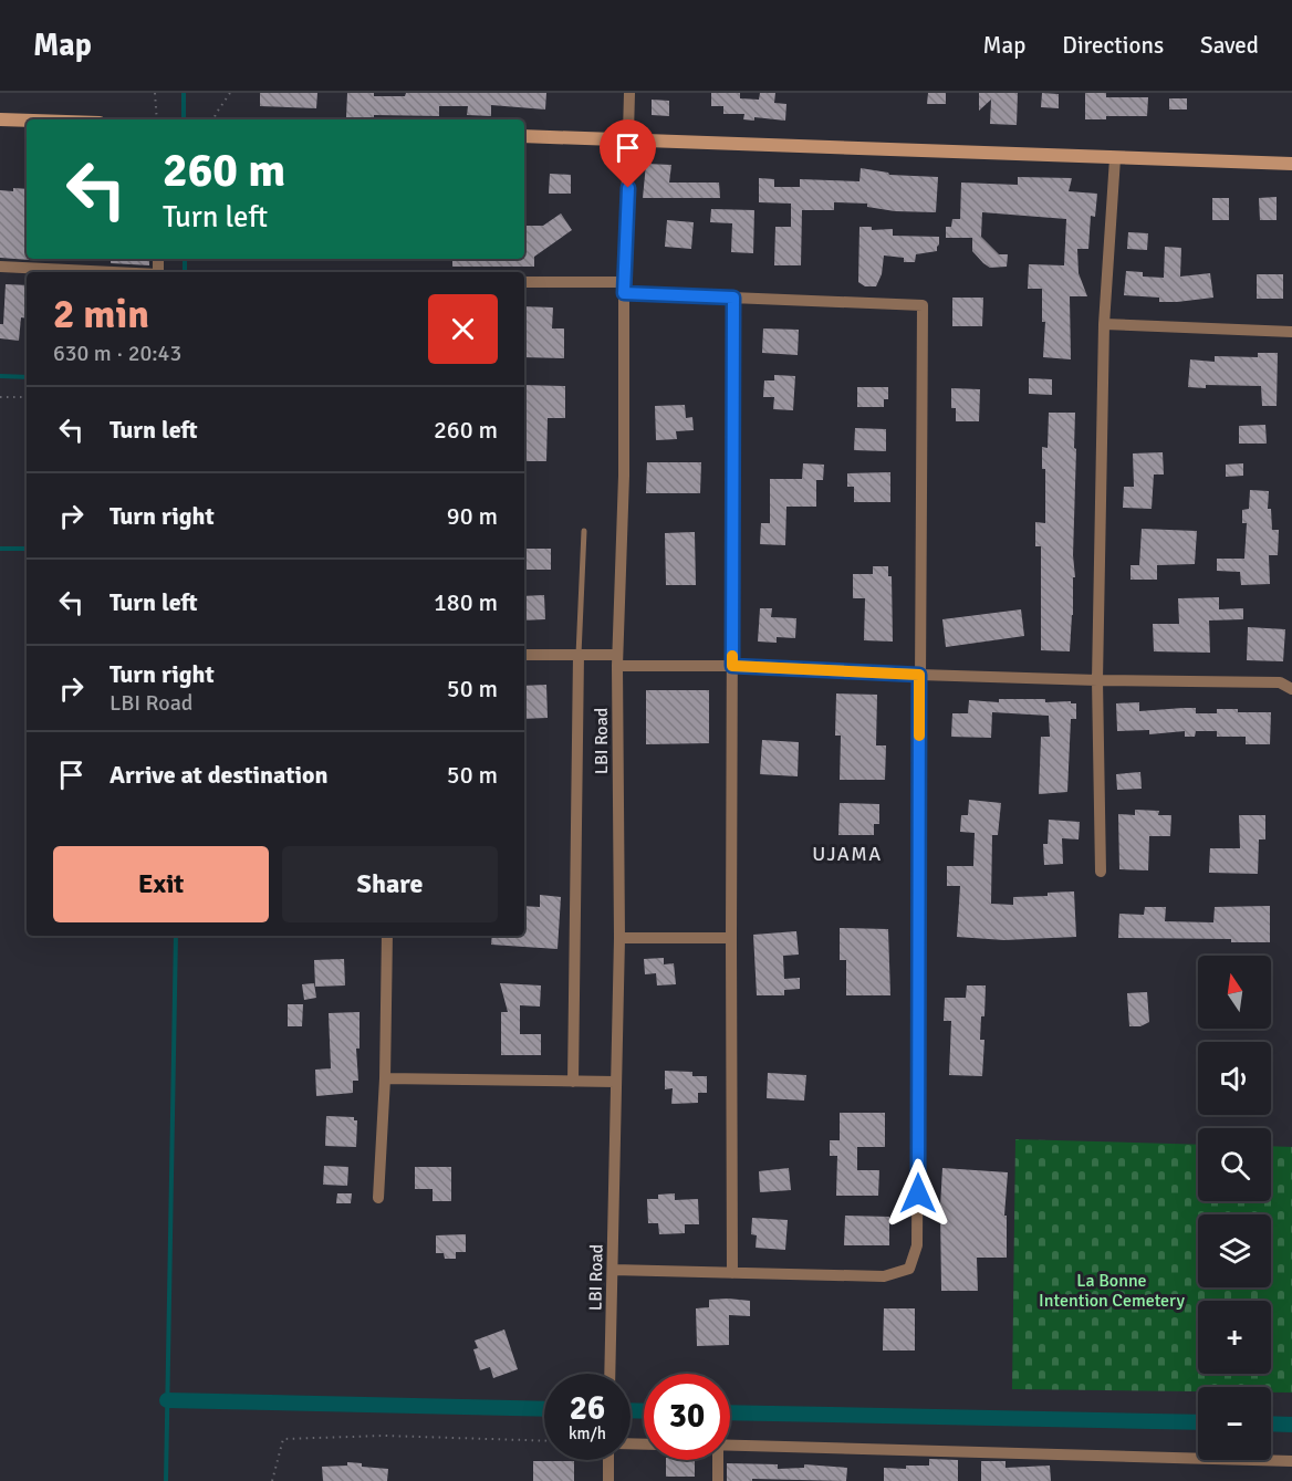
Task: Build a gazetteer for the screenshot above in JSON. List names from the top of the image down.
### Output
{
  "streets": {
    "street": ["LBI Road"]
  },
  "districts": ["UJAMA"],
  "parks": ["La Bonne Intention Cemetery"],
  "north": "top",
  "page": {
    "header": "Map",
    "nav": ["Map", "Directions", "Saved"],
    "turn": ["260 m", "Turn left"],
    "heading": ["2 min", "630 m · 20:43"],
    "list": [
      {
        "name": "Turn left",
        "value": "260 m"
      },
      {
        "name": "Turn right",
        "value": "90 m"
      },
      {
        "name": "Turn left",
        "value": "180 m"
      },
      {
        "name": "Turn right",
        "note": "LBI Road",
        "value": "50 m"
      },
      {
        "name": "Arrive at destination",
        "value": "50 m"
      }
    ],
    "buttons": ["Exit", "Share"],
    "map_buttons": ["+", "−"],
    "speed": "26 km/h",
    "limit": "30"
  }
}
